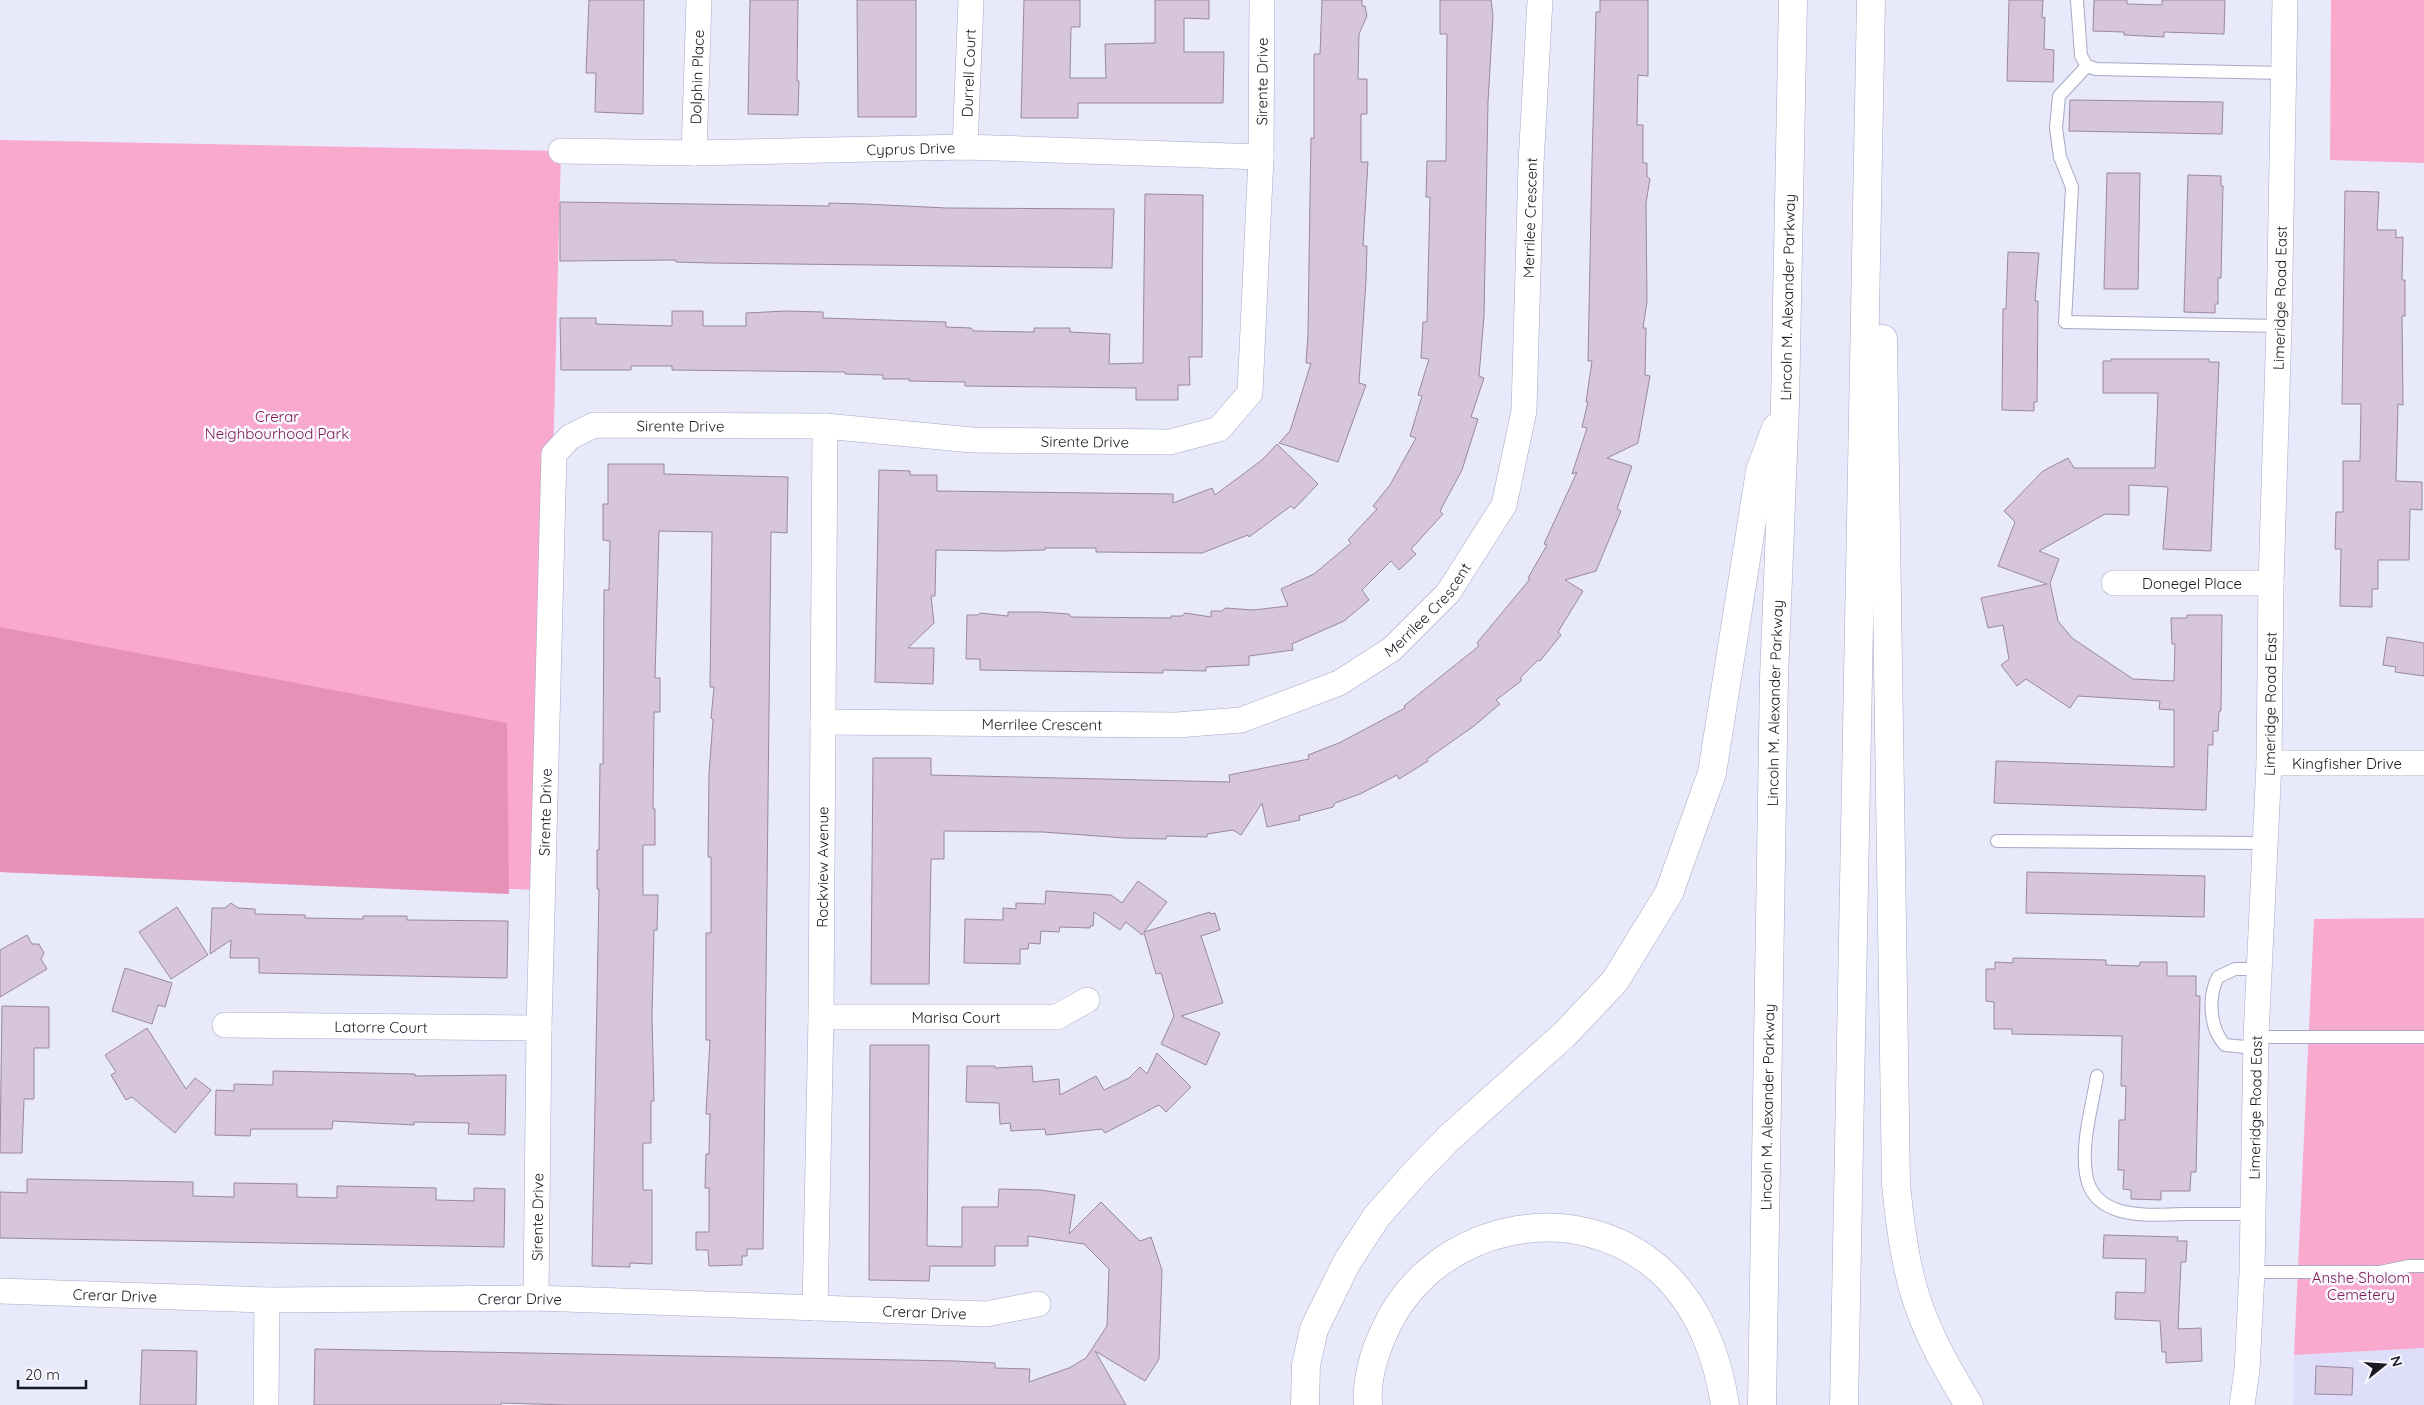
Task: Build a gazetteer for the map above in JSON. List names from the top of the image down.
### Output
{
  "streets": {
    "highway": ["Lincoln M. Alexander Parkway"],
    "street": [
      "Durrell Court",
      "Dolphin Place",
      "Sirente Drive",
      "Cyprus Drive",
      "Merrilee Crescent",
      "Limeridge Road East",
      "Donegel Place",
      "Kingfisher Drive",
      "Rockview Avenue",
      "Marisa Court",
      "Latorre Court",
      "Crerar Drive"
    ]
  },
  "crossings": [
    ["Durrell Court", "Cyprus Drive"],
    ["Dolphin Place", "Cyprus Drive"],
    ["Sirente Drive", "Cyprus Drive"],
    ["Sirente Drive", "Rockview Avenue"],
    ["Sirente Drive", "Latorre Court"],
    ["Sirente Drive", "Crerar Drive"],
    ["Merrilee Crescent", "Rockview Avenue"],
    ["Limeridge Road East", "Donegel Place"],
    ["Limeridge Road East", "Kingfisher Drive"],
    ["Rockview Avenue", "Marisa Court"],
    ["Rockview Avenue", "Crerar Drive"]
  ],
  "parks": ["Crerar Neighbourhood Park", "Anshe Sholom Cemetery"],
  "scale_bar": "20 m",
  "north": "right"
}
